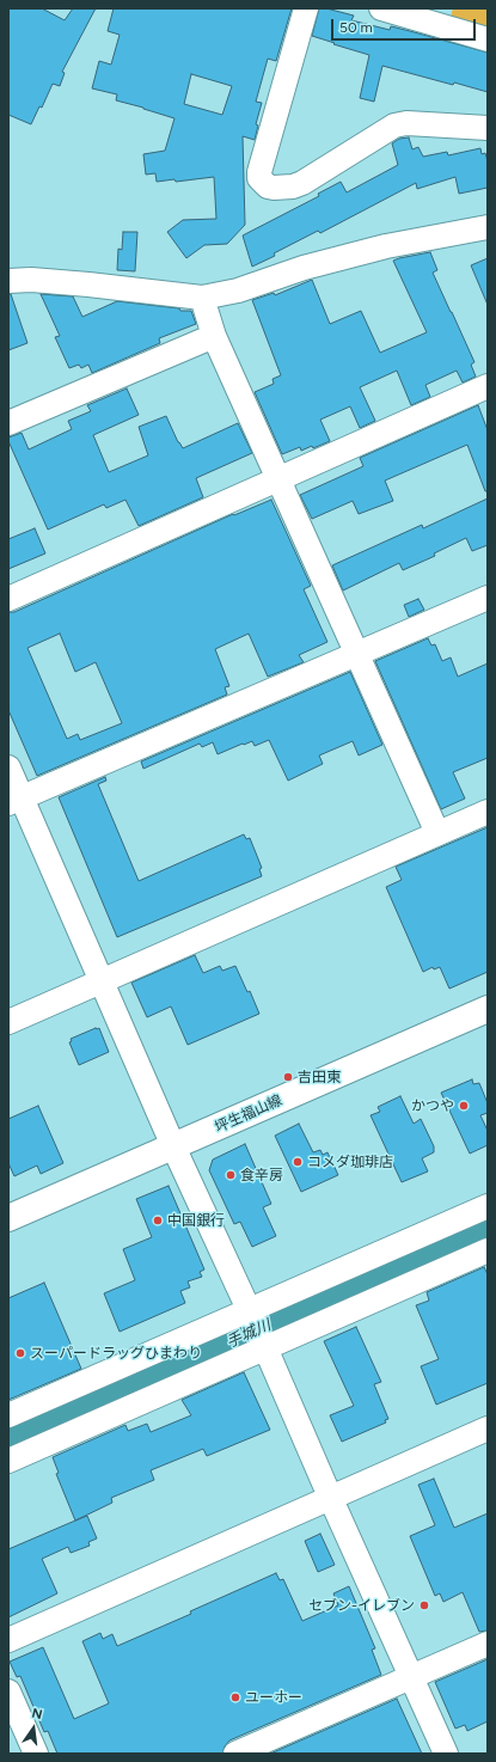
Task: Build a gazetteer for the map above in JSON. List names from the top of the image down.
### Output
{
  "streets": {
    "main road": ["坪生福山線"]
  },
  "water": ["手城川"],
  "places": [
    "吉田東",
    "かつや",
    "コメダ珈琲店",
    "食辛房",
    "中国銀行",
    "スーパードラッグひまわり",
    "セブン-イレブン",
    "ユーホー"
  ],
  "scale_bar": "50 m",
  "north": "top"
}
